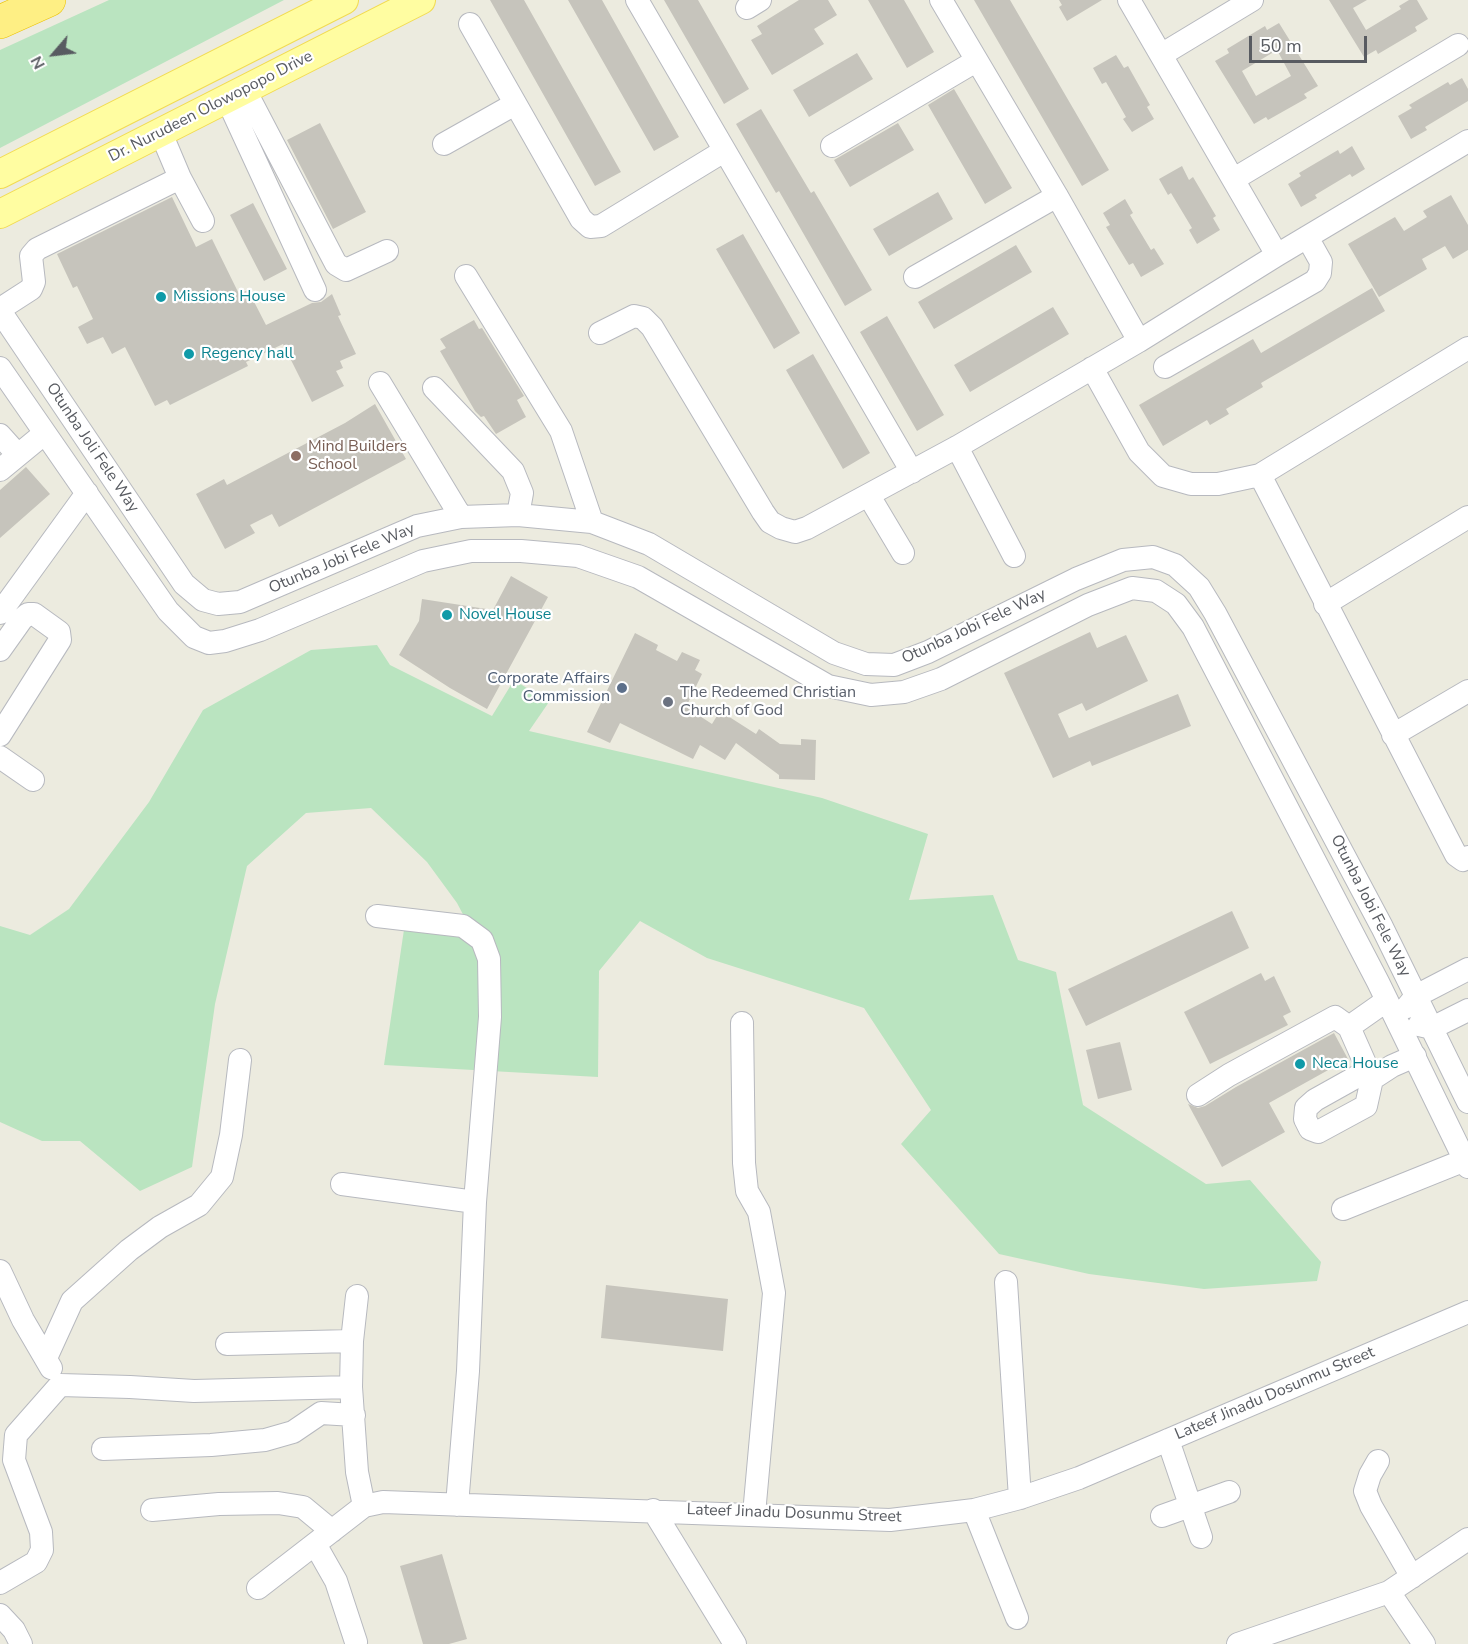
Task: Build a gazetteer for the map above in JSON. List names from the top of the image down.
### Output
{
  "streets": {
    "main road": ["Dr. Nurudeen Olowopopo Drive"],
    "street": ["Otunba Joli Fele Way", "Otunba Jobi Fele Way", "Lateef Jinadu Dosunmu Street"]
  },
  "crossings": [
    ["Otunba Joli Fele Way", "Otunba Jobi Fele Way"]
  ],
  "places": [
    "Missions House",
    "Regency hall",
    "Mind Builders School",
    "Novel House",
    "Corporate Affairs Commission",
    "The Redeemed Christian Church of God",
    "Neca House"
  ],
  "scale_bar": "50 m",
  "north": "bottom left"
}
